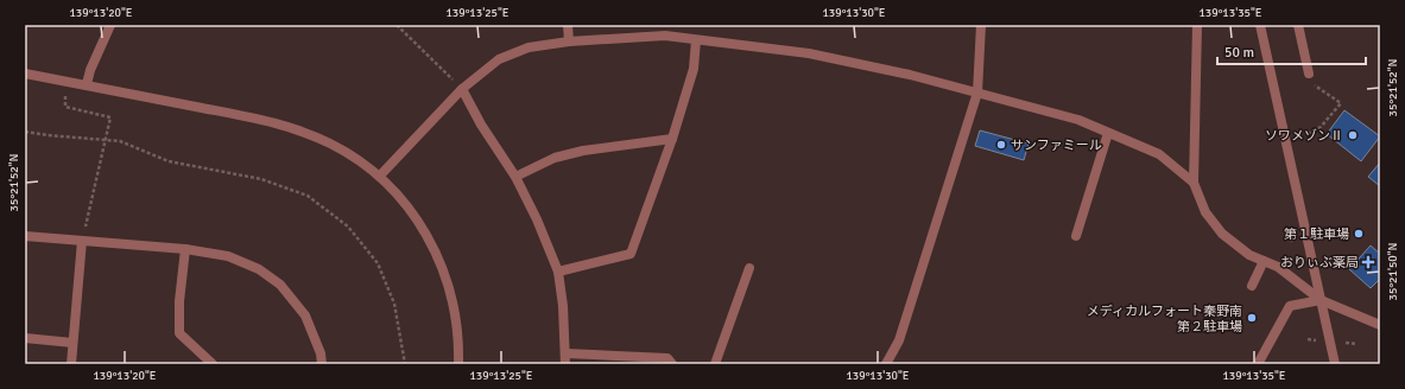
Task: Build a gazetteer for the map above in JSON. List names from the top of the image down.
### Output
{
  "places": {
    "other": [
      "ソワメゾンⅡ",
      "サンファミール",
      "第１駐車場",
      "メディカルフォート秦野南 第２駐車場"
    ],
    "health": ["おりぃぶ薬局"]
  },
  "scale_bar": "50 m",
  "coordinates": [
    "139°13'20\"E",
    "139°13'25\"E",
    "139°13'30\"E",
    "139°13'35\"E",
    "35°21'52\"N",
    "35°21'50\"N"
  ]
}
